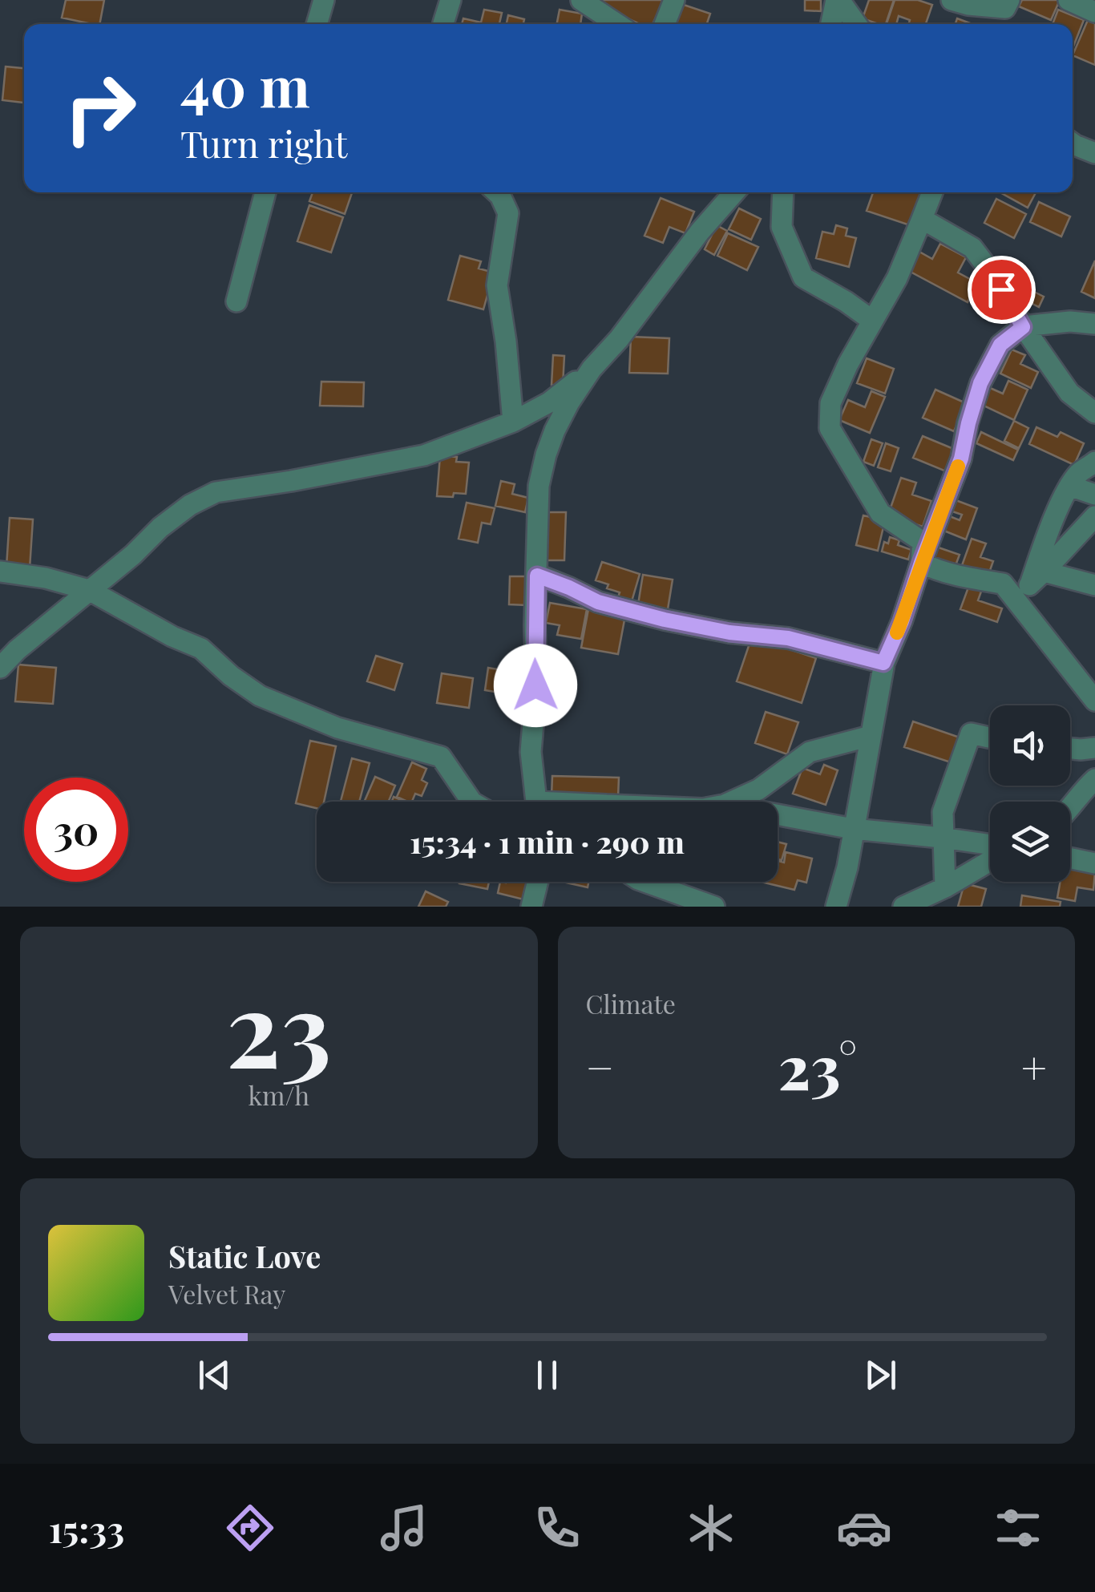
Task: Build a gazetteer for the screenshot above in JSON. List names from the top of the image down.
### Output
{
  "page": {
    "turn": ["40 m", "Turn right"],
    "limit": "30",
    "trip": "15:34 · 1 min · 290 m",
    "tile": [
      ["23", "km/h"],
      "Climate"
    ],
    "heat": ["−", "23°", "+"],
    "song": ["Static Love", "Velvet Ray"],
    "tabs": "15:33"
  }
}
